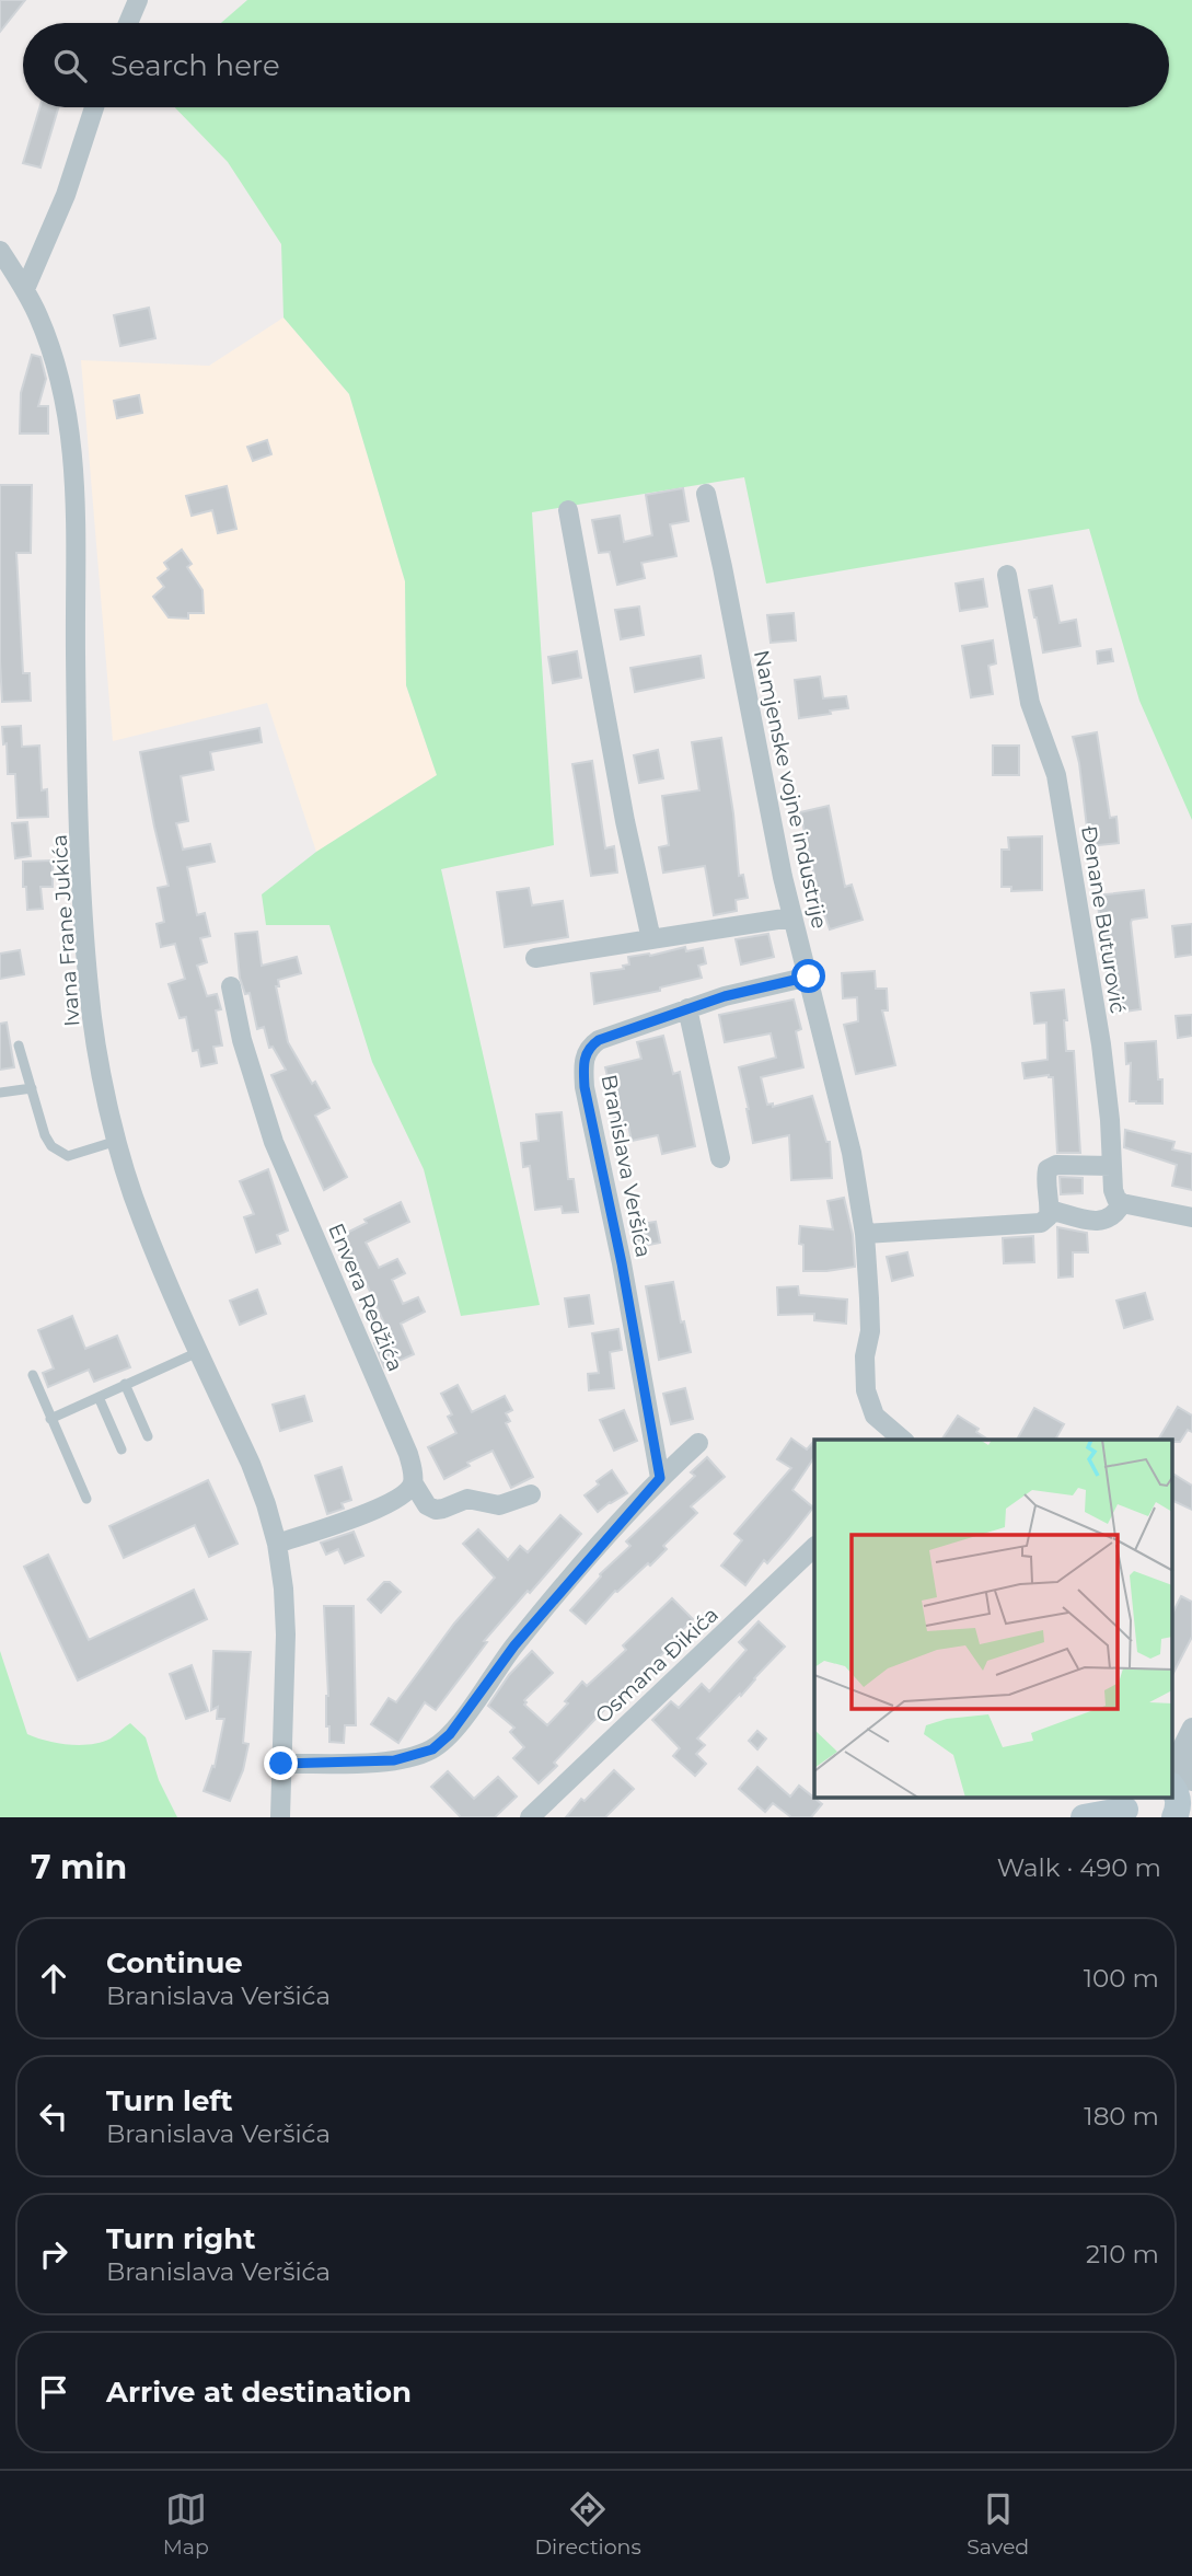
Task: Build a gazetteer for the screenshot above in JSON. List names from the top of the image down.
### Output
{
  "streets": {
    "street": [
      "Namjenske vojne industrije",
      "Đenane Buturović",
      "Ivana Frane Jukića",
      "Branislava Veršića",
      "Envera Redžića",
      "Osmana Đikića"
    ]
  },
  "crossings": [
    ["Namjenske vojne industrije", "Branislava Veršića"]
  ],
  "page": {
    "search": "Search here",
    "heading": ["7 min", "Walk · 490 m"],
    "list": [
      ["Continue", "Branislava Veršića", "100 m"],
      ["Turn left", "Branislava Veršića", "180 m"],
      ["Turn right", "Branislava Veršića", "210 m"],
      "Arrive at destination"
    ],
    "nav": ["Map", "Directions", "Saved"]
  }
}
